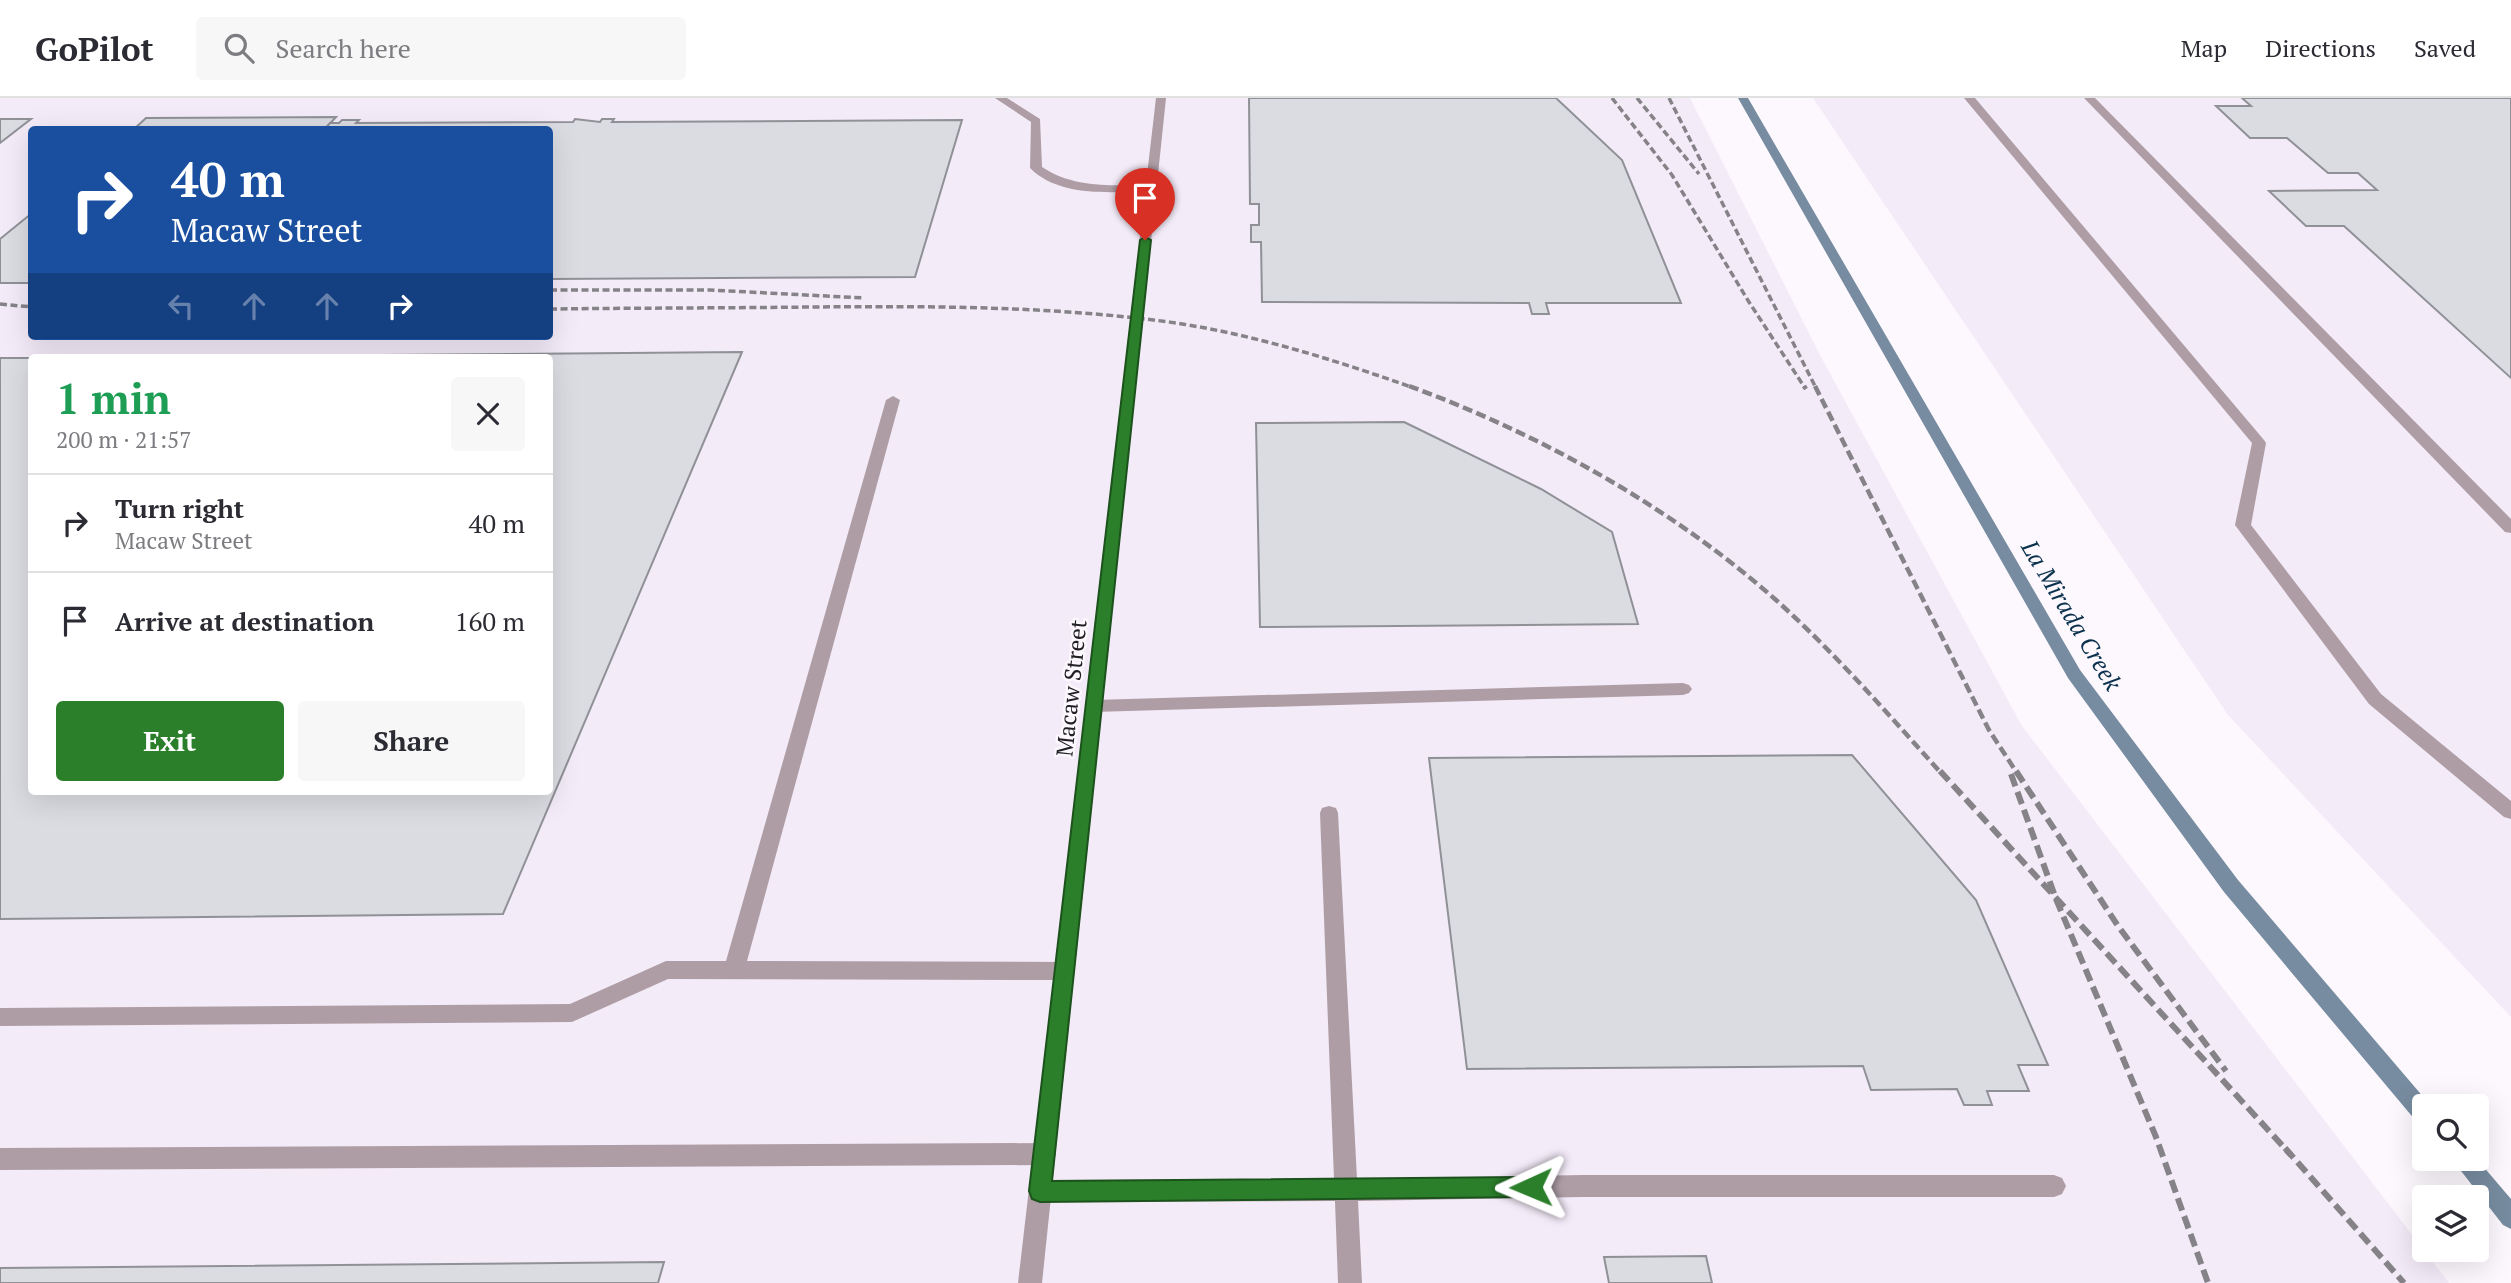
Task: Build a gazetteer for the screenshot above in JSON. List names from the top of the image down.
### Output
{
  "streets": {
    "street": ["Macaw Street"]
  },
  "water": ["La Mirada Creek"],
  "page": {
    "header": "GoPilot",
    "search": "Search here",
    "nav": ["Map", "Directions", "Saved"],
    "turn": ["40 m", "Macaw Street"],
    "heading": ["1 min", "200 m · 21:57"],
    "list": [
      {
        "name": "Turn right",
        "note": "Macaw Street",
        "value": "40 m"
      },
      {
        "name": "Arrive at destination",
        "value": "160 m"
      }
    ],
    "buttons": ["Exit", "Share"]
  }
}
